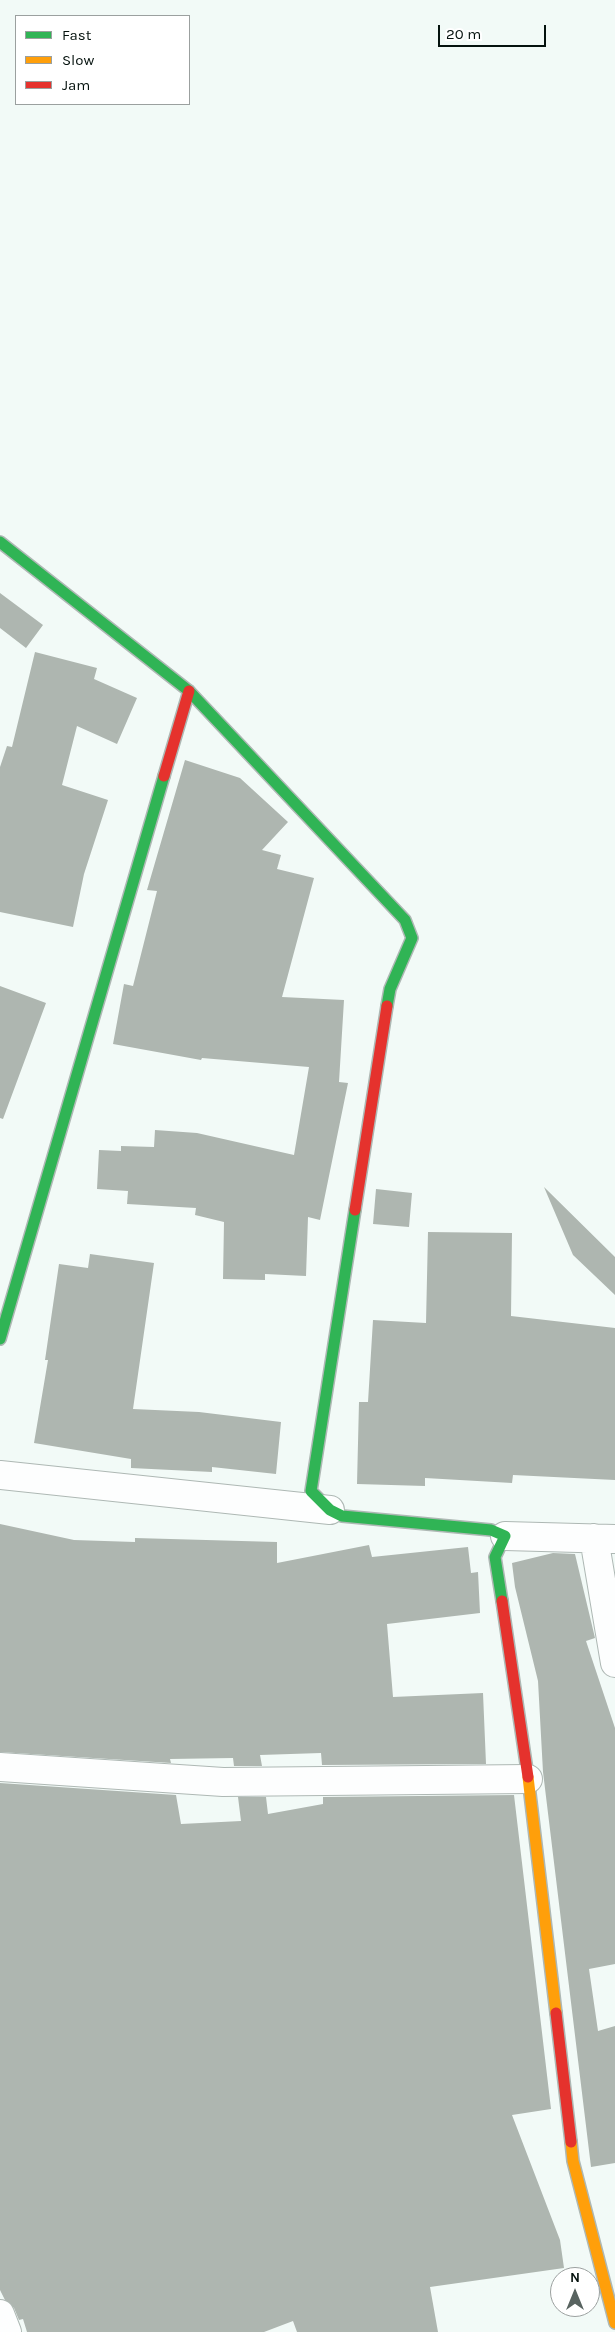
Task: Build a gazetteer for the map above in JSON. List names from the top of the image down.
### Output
{
  "legend": ["Fast", "Slow", "Jam"],
  "scale_bar": "20 m",
  "north": "top"
}
